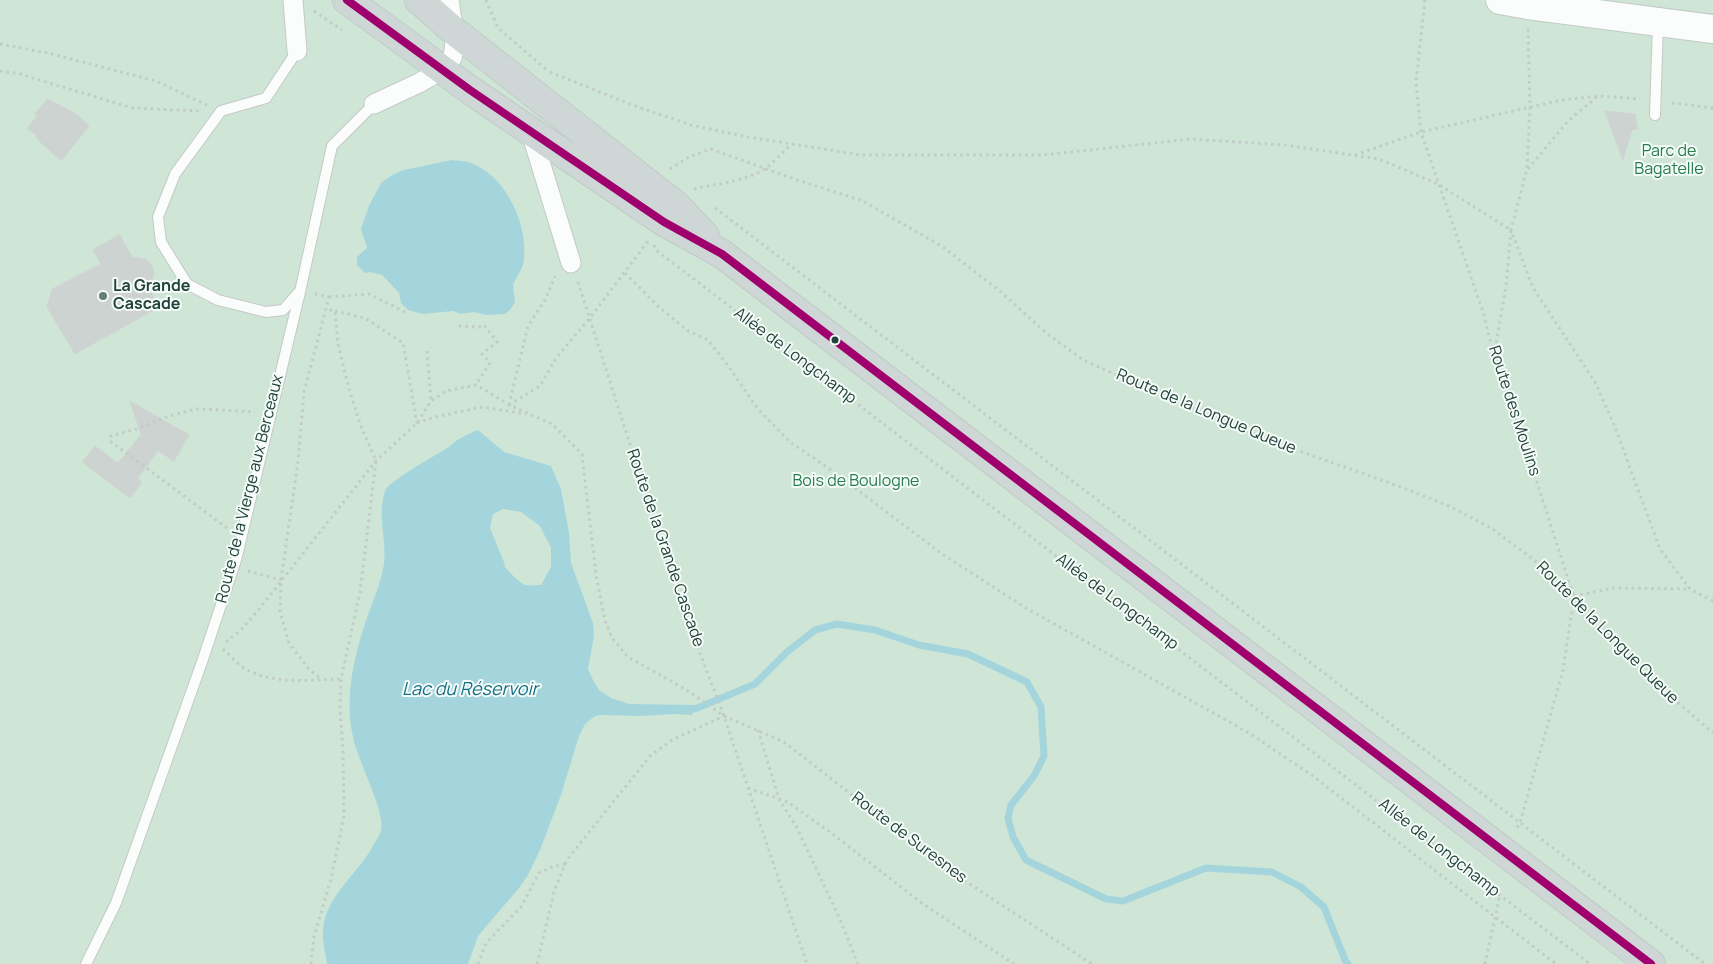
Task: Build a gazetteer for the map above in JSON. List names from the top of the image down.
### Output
{
  "streets": {
    "lane": ["Route de la Vierge aux Berceaux"],
    "path": [
      "Allée de Longchamp",
      "Route des Moulins",
      "Route de la Longue Queue",
      "Route de la Grande Cascade",
      "Route de Suresnes"
    ]
  },
  "crossings": [
    ["Route des Moulins", "Route de la Longue Queue"],
    ["Route de la Grande Cascade", "Route de Suresnes"]
  ],
  "water": ["Lac du Réservoir"],
  "parks": ["Parc de Bagatelle", "Bois de Boulogne"],
  "places": ["La Grande Cascade"]
}
